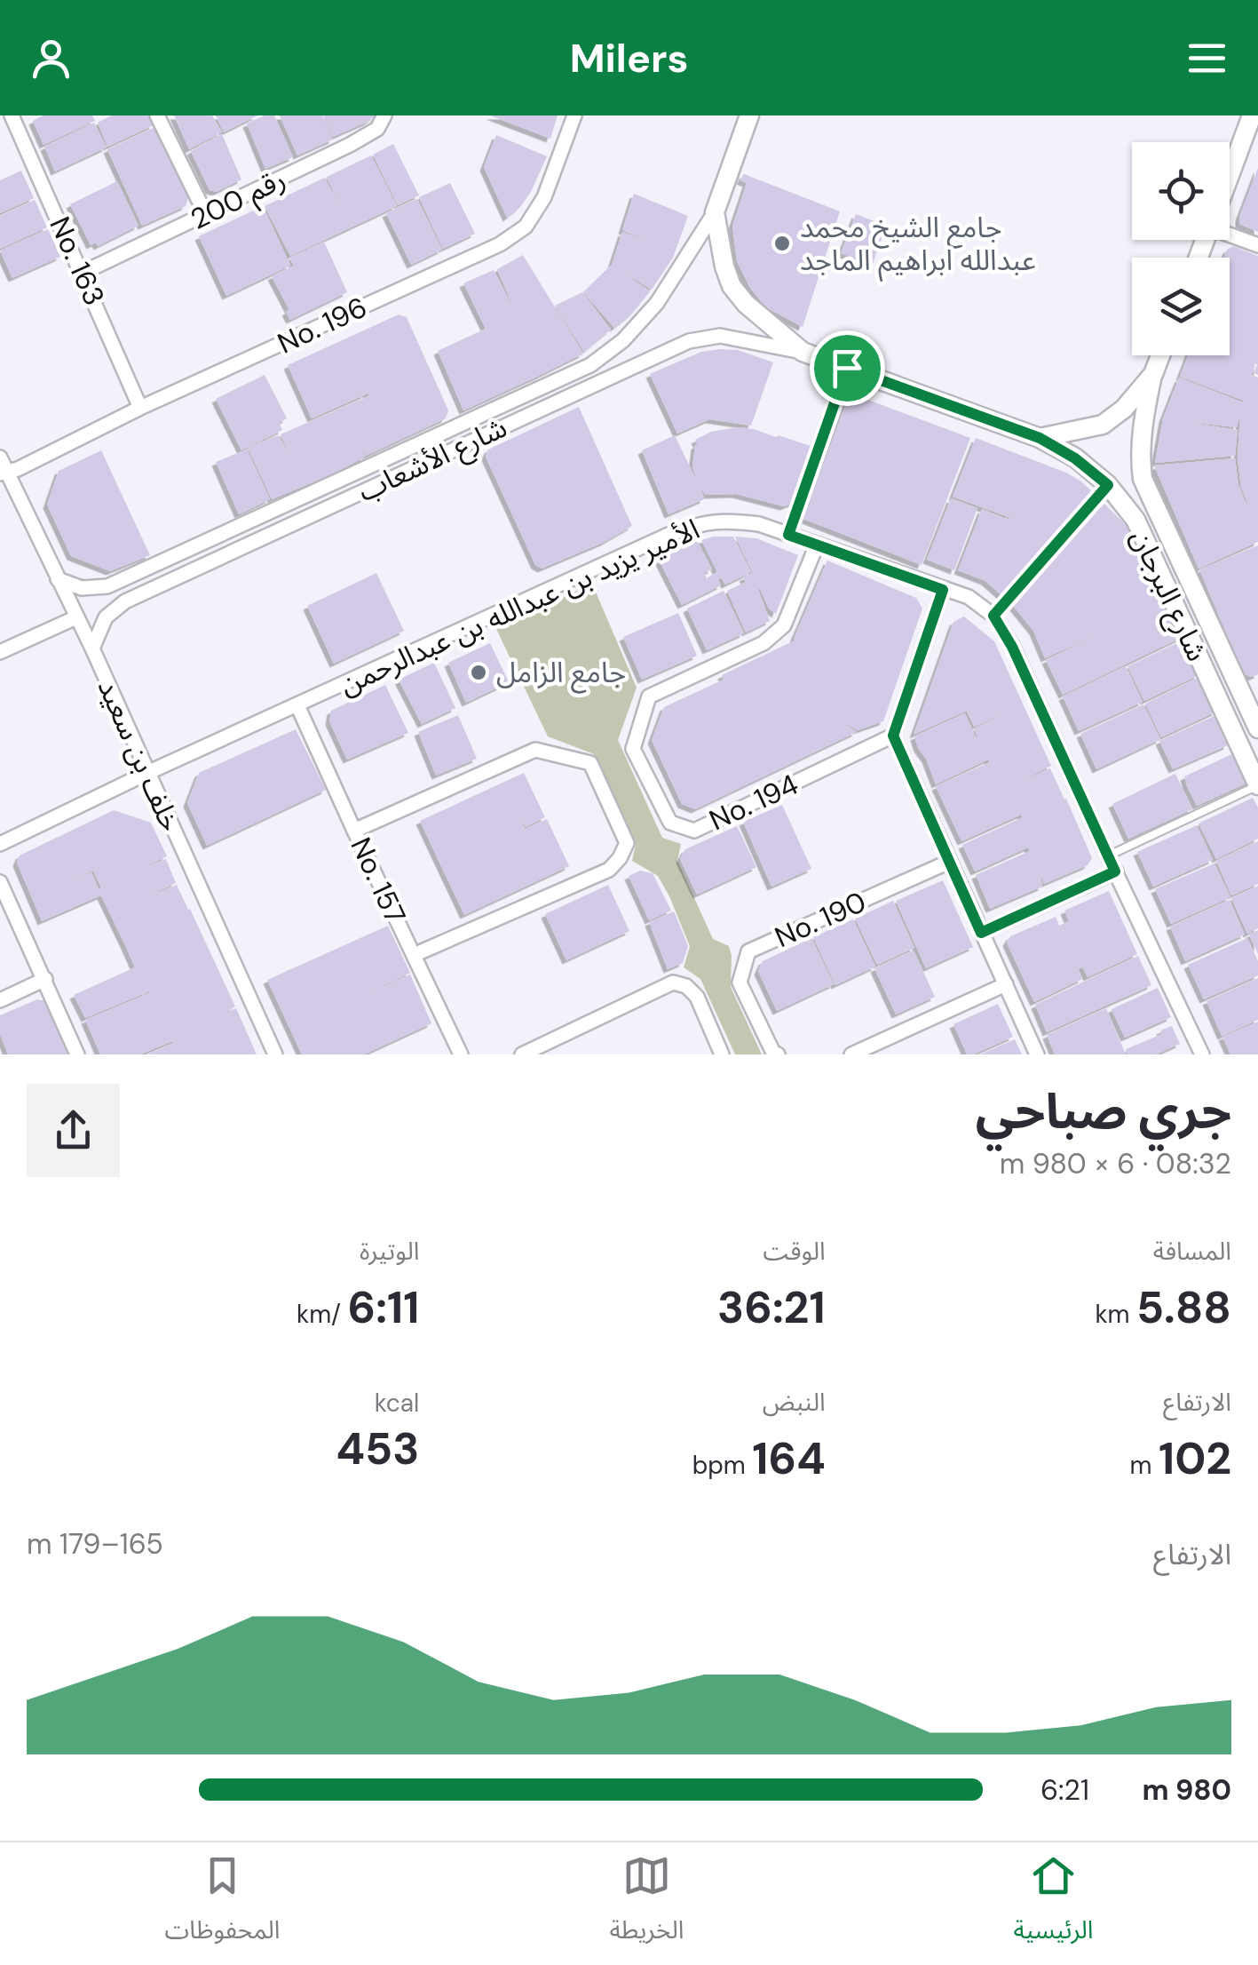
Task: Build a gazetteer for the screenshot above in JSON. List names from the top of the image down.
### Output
{
  "streets": {
    "street": [
      "رقم 200",
      "No. 163",
      "No. 196",
      "شارع الأشعاب",
      "شارع البرجان",
      "الأمير يزيد بن عبدالله بن عبدالرحمن",
      "خلف بن سعيد",
      "No. 194",
      "No. 157",
      "No. 190"
    ]
  },
  "crossings": [
    ["رقم 200", "No. 163"],
    ["No. 163", "No. 196"],
    ["No. 196", "خلف بن سعيد"],
    ["شارع الأشعاب", "شارع البرجان"],
    ["شارع الأشعاب", "خلف بن سعيد"],
    ["الأمير يزيد بن عبدالله بن عبدالرحمن", "خلف بن سعيد"],
    ["الأمير يزيد بن عبدالله بن عبدالرحمن", "No. 194"],
    ["الأمير يزيد بن عبدالله بن عبدالرحمن", "No. 157"]
  ],
  "places": ["جامع الشيخ محمد عبدالله ابراهيم الماجد", "جامع الزامل"],
  "page": {
    "header": "Milers",
    "heading": ["جري صباحي", "08:32 · 6 × 980 m"],
    "stats": [
      ["المسافة", "5.88 km"],
      ["الوقت", "36:21"],
      ["الوتيرة", "6:11 /km"],
      ["الارتفاع", "102 m"],
      ["النبض", "164 bpm"],
      ["kcal", "453"]
    ],
    "chart": ["الارتفاع", "165–179 m"],
    "list": [
      {
        "name": "980 m",
        "note": "6:21"
      }
    ],
    "tabs": ["الرئيسية", "الخريطة", "المحفوظات"]
  }
}
